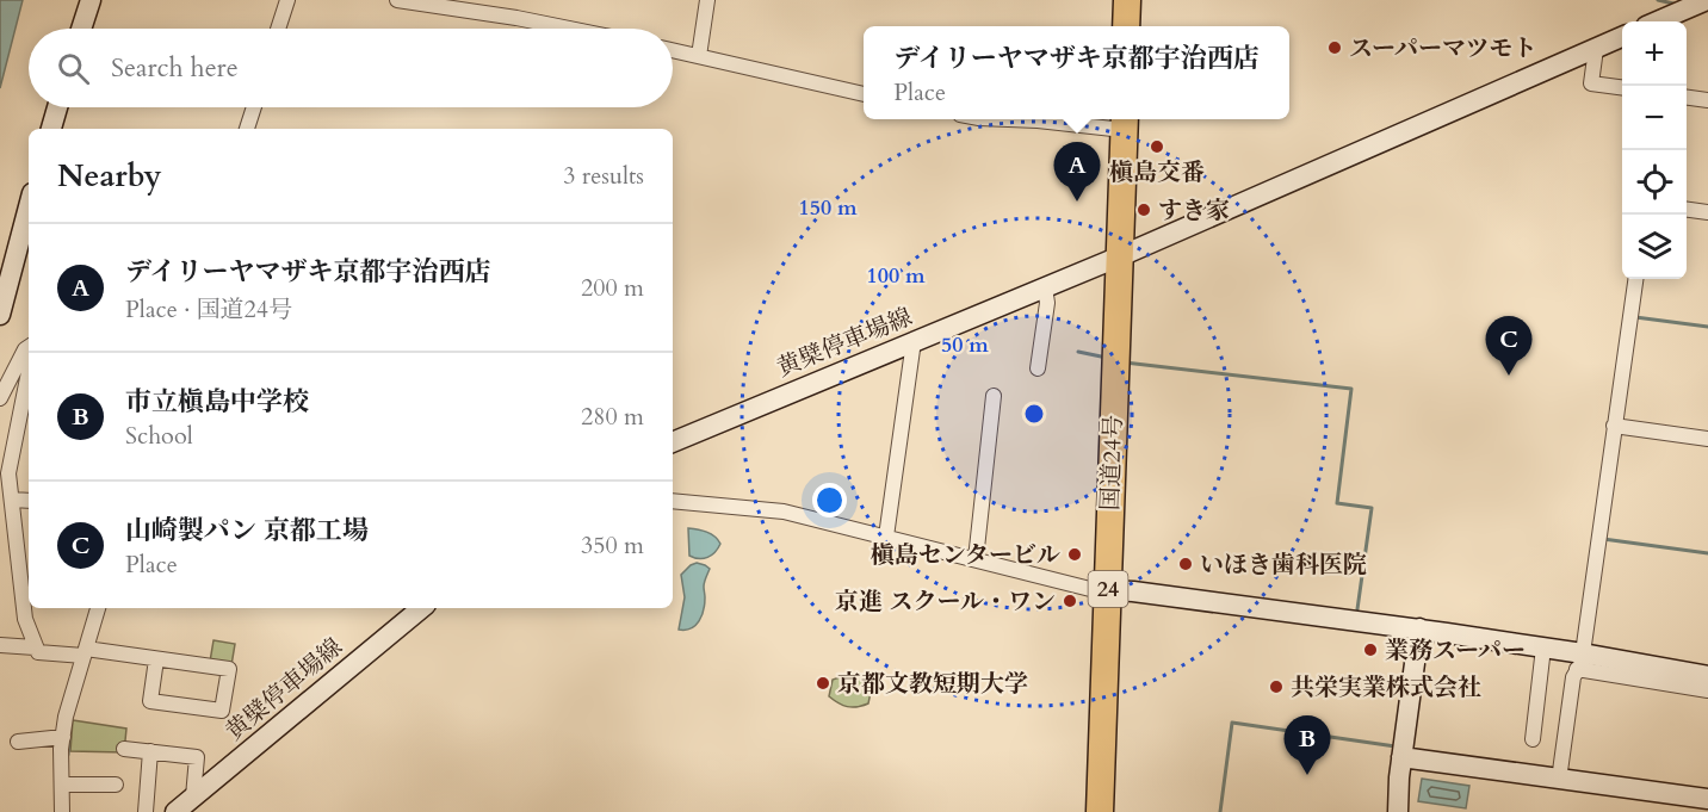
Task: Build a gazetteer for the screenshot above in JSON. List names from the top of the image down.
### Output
{
  "streets": {
    "highway": ["国道24号", "24"],
    "street": ["黄檗停車場線"]
  },
  "crossings": [
    ["黄檗停車場線", "国道24号"]
  ],
  "places": [
    "スーパーマツモト",
    "槇島交番",
    "すき家",
    "槇島センタービル",
    "いほき歯科医院",
    "京進 スクール・ワン",
    "業務スーパー",
    "京都文教短期大学",
    "共栄実業株式会社"
  ],
  "page": {
    "map_buttons": ["+", "−"],
    "popup": ["デイリーヤマザキ京都宇治西店", "Place"],
    "search": "Search here",
    "heading": ["Nearby", "3 results"],
    "pins": ["A", "C", "B"],
    "list": [
      {
        "mark": "A",
        "name": "デイリーヤマザキ京都宇治西店",
        "note": "Place · 国道24号",
        "value": "200 m"
      },
      {
        "mark": "B",
        "name": "市立槇島中学校",
        "note": "School",
        "value": "280 m"
      },
      {
        "mark": "C",
        "name": "山崎製パン 京都工場",
        "note": "Place",
        "value": "350 m"
      }
    ]
  },
  "rings": ["150 m", "100 m", "50 m"]
}
